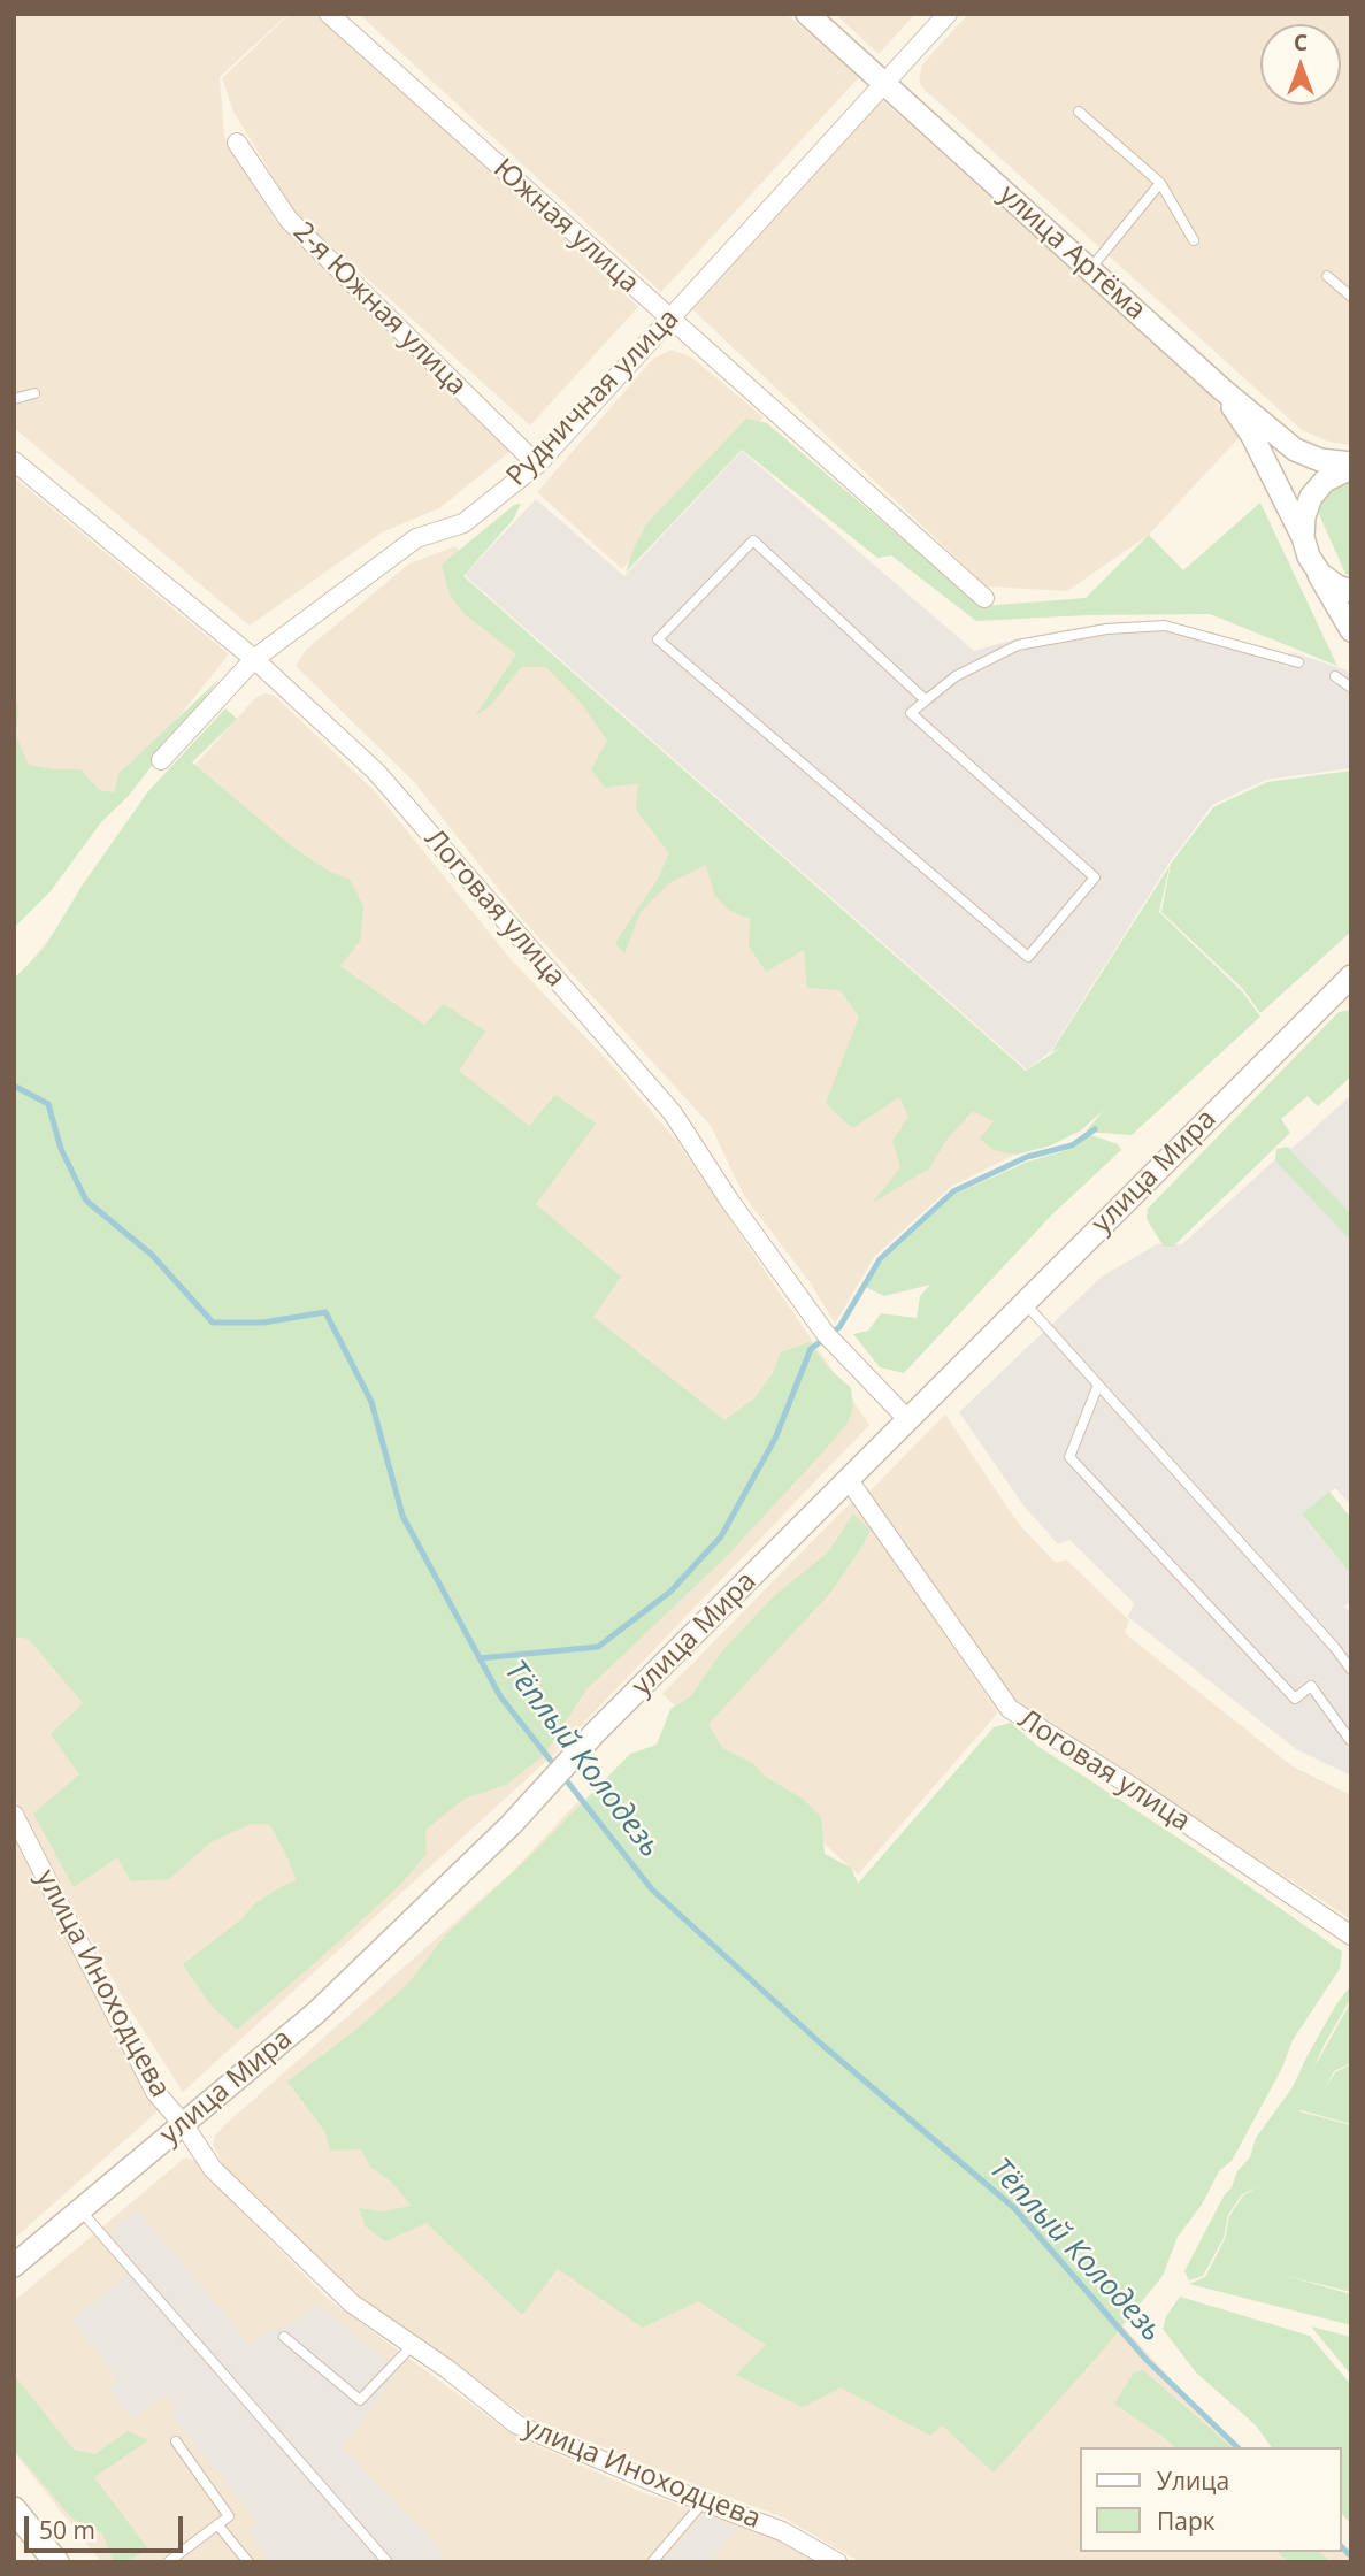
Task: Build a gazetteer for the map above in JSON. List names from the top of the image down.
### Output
{
  "streets": {
    "street": [
      "Южная улица",
      "улица Артёма",
      "2-я Южная улица",
      "Рудничная улица",
      "Логовая улица",
      "улица Мира",
      "улица Иноходцева"
    ]
  },
  "crossings": [
    ["Южная улица", "Рудничная улица"],
    ["улица Артёма", "Рудничная улица"],
    ["2-я Южная улица", "Рудничная улица"],
    ["Рудничная улица", "Логовая улица"],
    ["Логовая улица", "улица Мира"],
    ["улица Мира", "улица Иноходцева"]
  ],
  "water": ["Тёплый Колодезь"],
  "legend": ["Улица", "Парк"],
  "scale_bar": "50 m",
  "north": "top"
}
